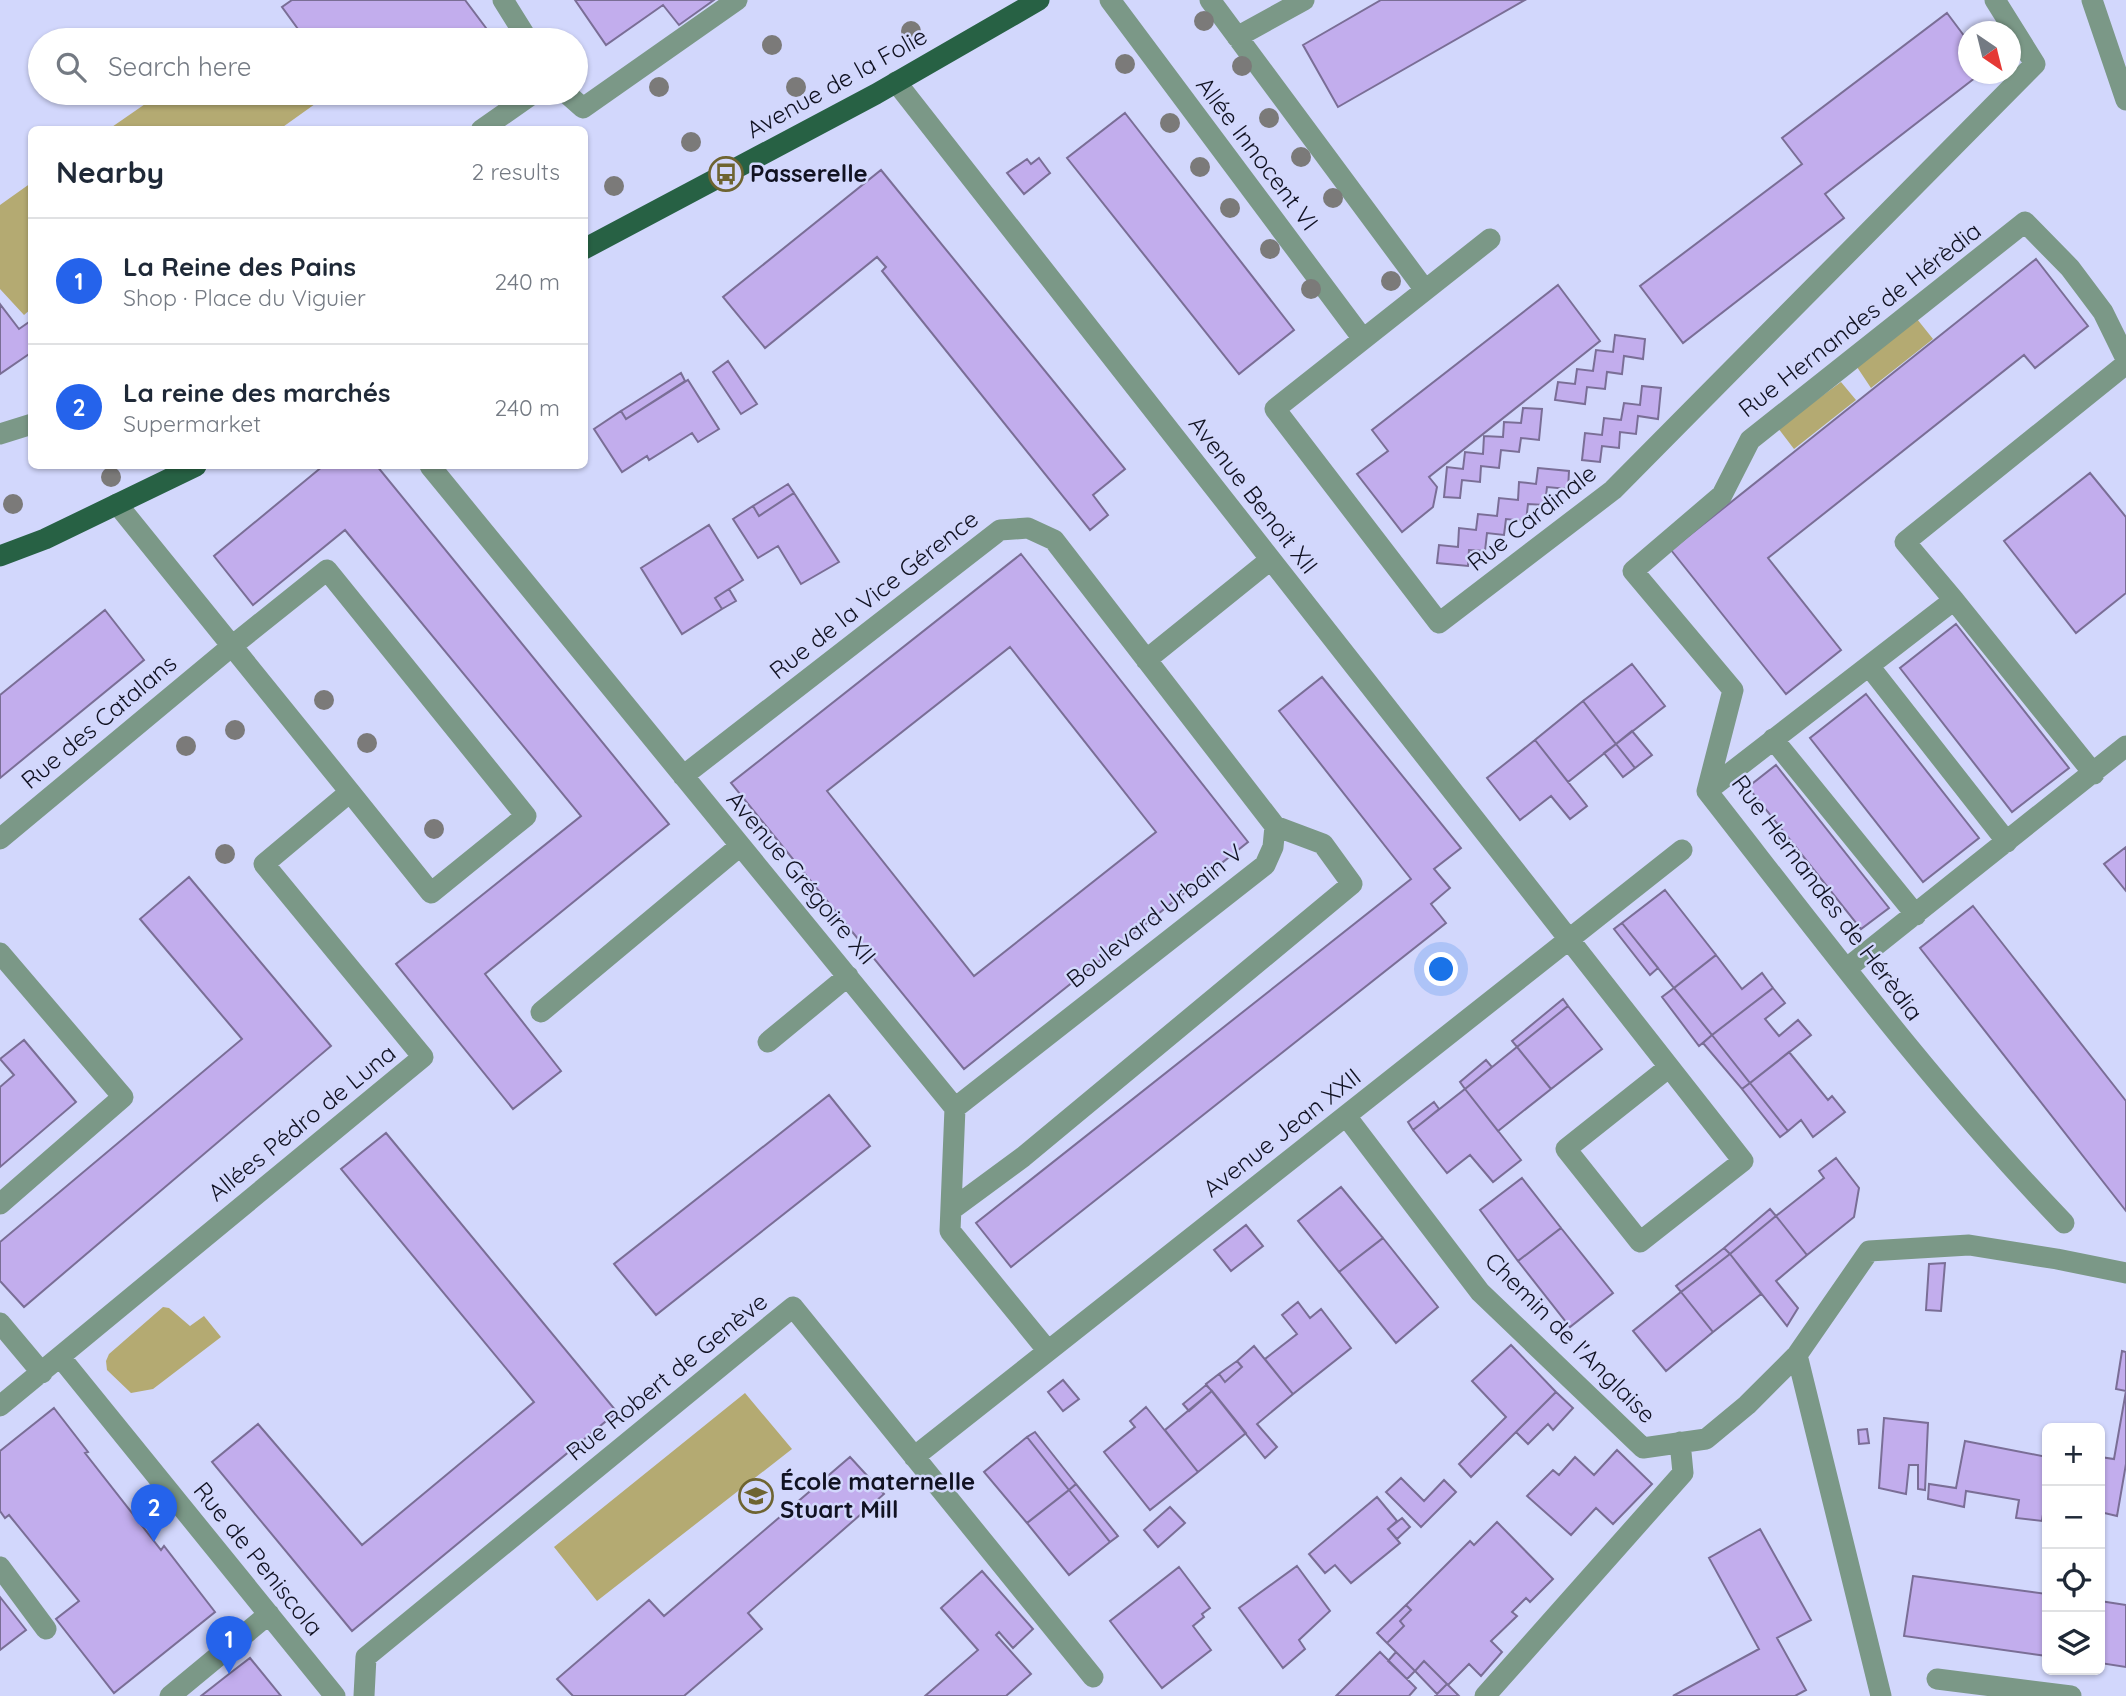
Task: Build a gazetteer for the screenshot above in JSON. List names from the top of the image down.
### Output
{
  "streets": {
    "main road": ["Avenue de la Folie"],
    "street": [
      "Allée Innocent VI",
      "Rue Hernandes de Hérèdia",
      "Avenue Benoit XII",
      "Rue Cardinale",
      "Rue de la Vice Gérence",
      "Rue des Catalans",
      "Avenue Grégoire XII",
      "Boulevard Urbain V",
      "Allées Pédro de Luna",
      "Avenue Jean XXII",
      "Chemin de l'Anglaise",
      "Rue Robert de Genève",
      "Rue de Peniscola"
    ]
  },
  "crossings": [
    ["Avenue de la Folie", "Avenue Benoit XII"],
    ["Allée Innocent VI", "Rue Cardinale"],
    ["Avenue Benoit XII", "Avenue Jean XXII"],
    ["Rue de la Vice Gérence", "Avenue Grégoire XII"],
    ["Avenue Grégoire XII", "Boulevard Urbain V"],
    ["Allées Pédro de Luna", "Rue de Peniscola"],
    ["Avenue Jean XXII", "Chemin de l'Anglaise"],
    ["Avenue Jean XXII", "Rue Robert de Genève"]
  ],
  "places": {
    "bus stop": ["Passerelle"],
    "school or university": ["École maternelle Stuart Mill"]
  },
  "north": "bottom right",
  "page": {
    "search": "Search here",
    "heading": ["Nearby", "2 results"],
    "list": [
      {
        "mark": "1",
        "name": "La Reine des Pains",
        "note": "Shop · Place du Viguier",
        "value": "240 m"
      },
      {
        "mark": "2",
        "name": "La reine des marchés",
        "note": "Supermarket",
        "value": "240 m"
      }
    ],
    "map_buttons": ["+", "−"],
    "pins": ["2", "1"]
  }
}
